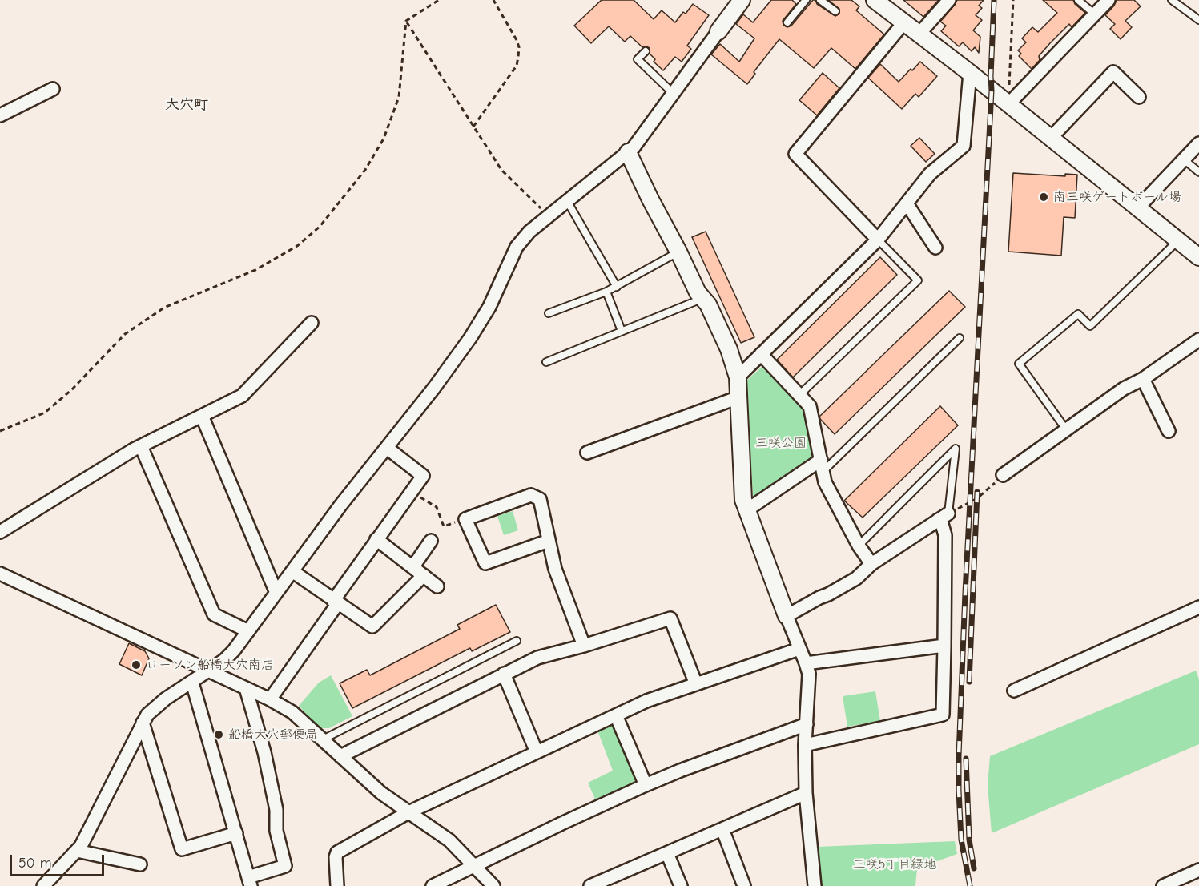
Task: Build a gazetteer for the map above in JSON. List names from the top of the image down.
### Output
{
  "districts": ["大穴町"],
  "parks": ["三咲公園", "三咲5丁目緑地"],
  "places": ["南三咲ゲートボール場", "ローソン船橋大穴南店", "船橋大穴郵便局"],
  "scale_bar": "50 m"
}
